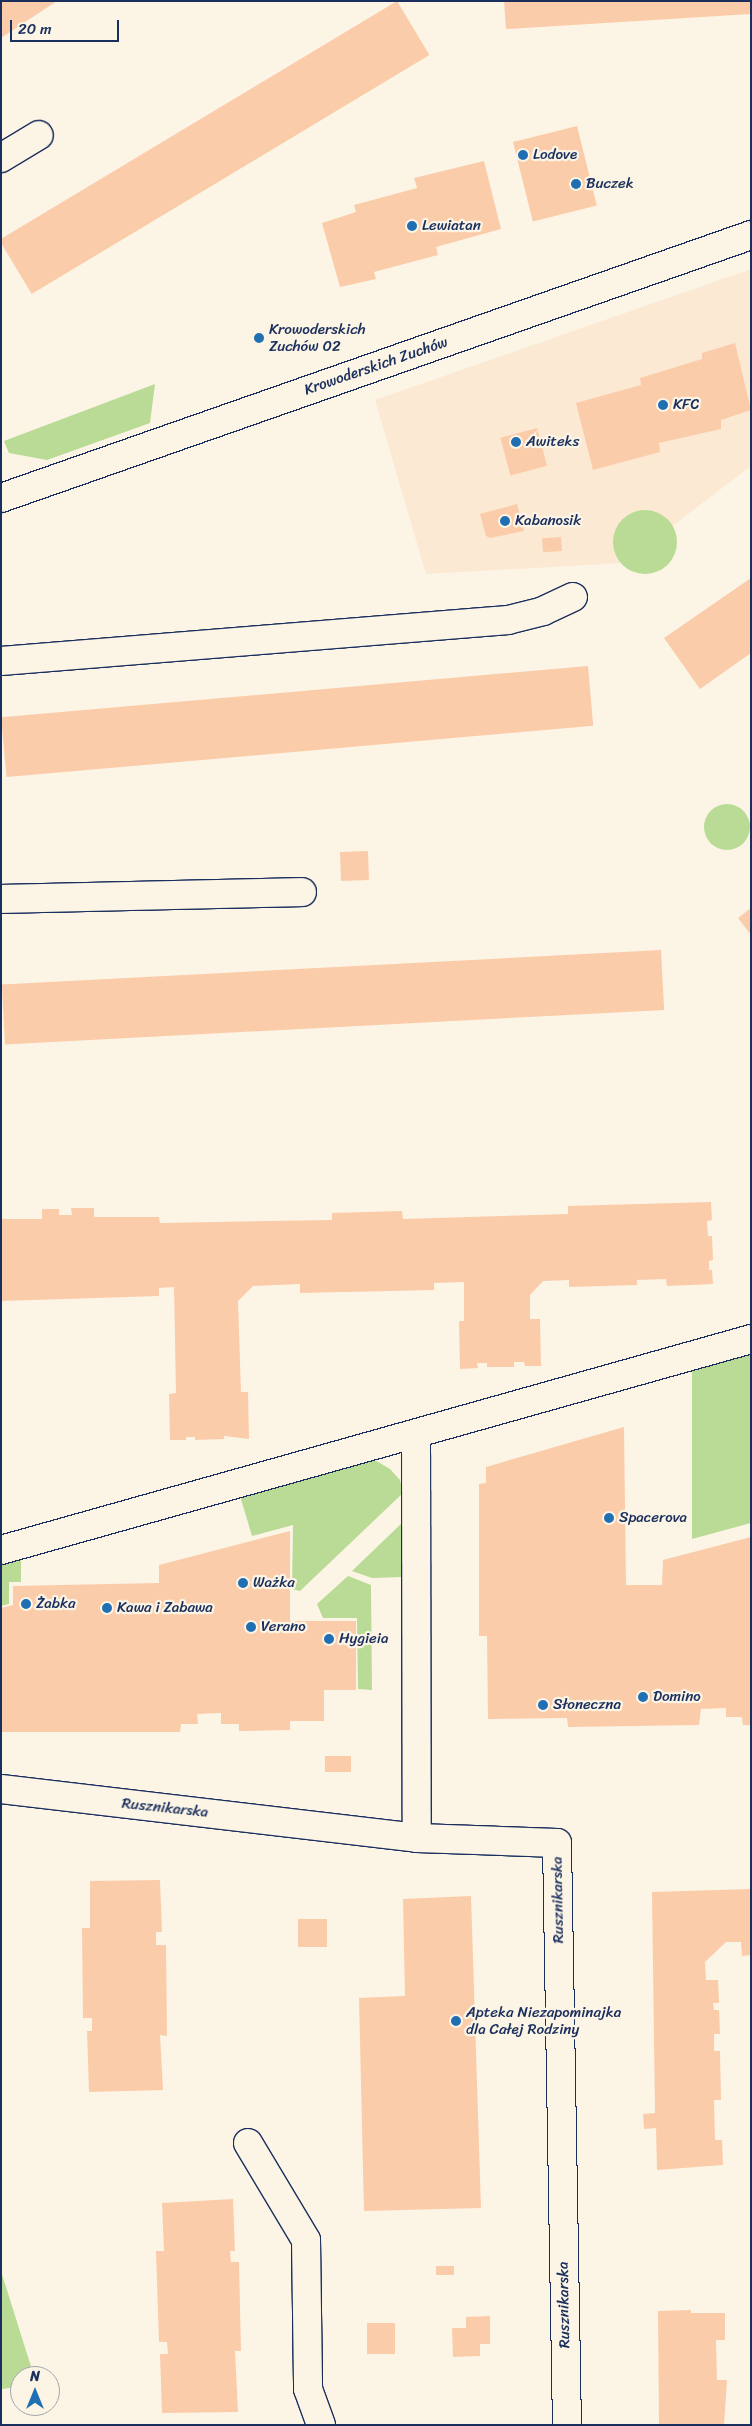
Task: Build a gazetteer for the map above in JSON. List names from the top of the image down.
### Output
{
  "streets": {
    "street": ["Krowoderskich Zuchów", "Rusznikarska"]
  },
  "places": [
    "Lodove",
    "Buczek",
    "Lewiatan",
    "Krowoderskich Zuchów 02",
    "KFC",
    "Awiteks",
    "Kabanosik",
    "Spacerova",
    "Ważka",
    "Żabka",
    "Kawa i Zabawa",
    "Verano",
    "Hygieia",
    "Domino",
    "Słoneczna",
    "Apteka Niezapominajka dla Całej Rodziny"
  ],
  "scale_bar": "20 m",
  "north": "top"
}
